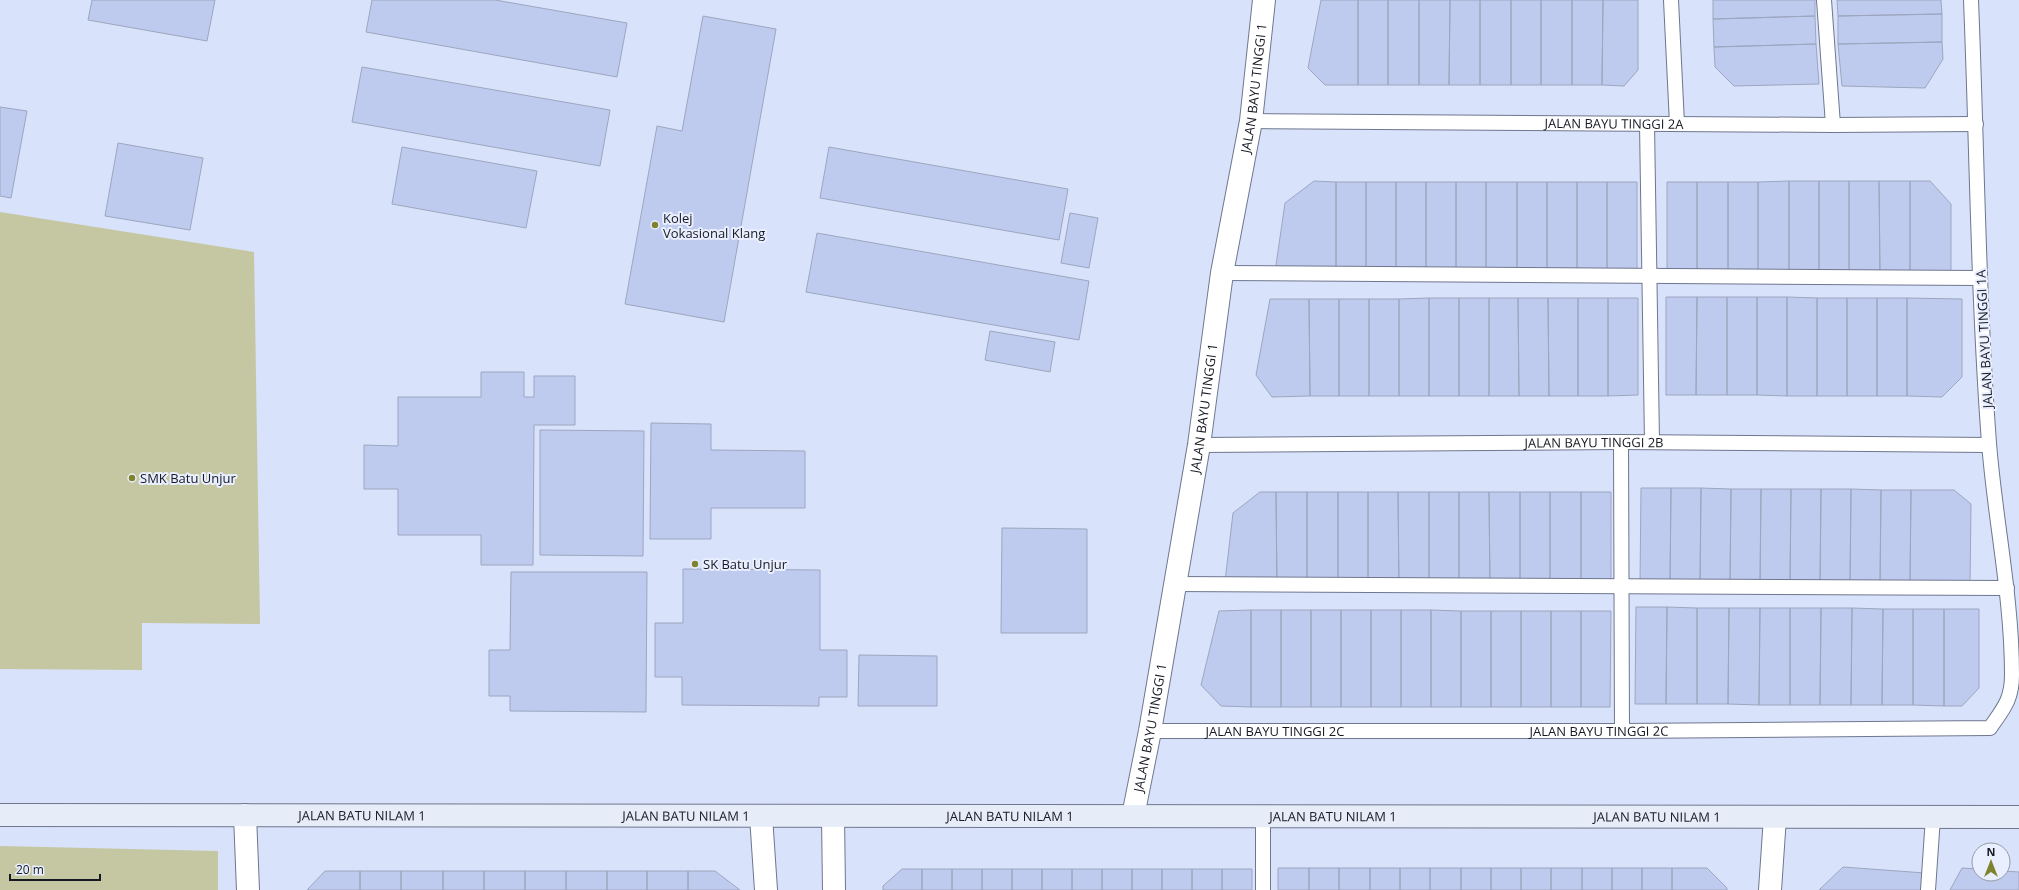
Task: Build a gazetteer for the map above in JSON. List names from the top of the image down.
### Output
{
  "streets": {
    "main road": ["JALAN BATU NILAM 1"],
    "street": ["JALAN BAYU TINGGI 1"],
    "lane": [
      "JALAN BAYU TINGGI 2A",
      "JALAN BAYU TINGGI 1A",
      "JALAN BAYU TINGGI 2B",
      "JALAN BAYU TINGGI 2C"
    ]
  },
  "crossings": [
    ["JALAN BAYU TINGGI 1", "JALAN BAYU TINGGI 2A"],
    ["JALAN BAYU TINGGI 1", "JALAN BAYU TINGGI 2B"],
    ["JALAN BAYU TINGGI 1", "JALAN BAYU TINGGI 2C"],
    ["JALAN BAYU TINGGI 1", "JALAN BATU NILAM 1"],
    ["JALAN BAYU TINGGI 2A", "JALAN BAYU TINGGI 1A"],
    ["JALAN BAYU TINGGI 1A", "JALAN BAYU TINGGI 2B"],
    ["JALAN BAYU TINGGI 1A", "JALAN BAYU TINGGI 2C"]
  ],
  "places": ["Kolej Vokasional Klang", "SMK Batu Unjur", "SK Batu Unjur"],
  "scale_bar": "20 m",
  "north": "top"
}
